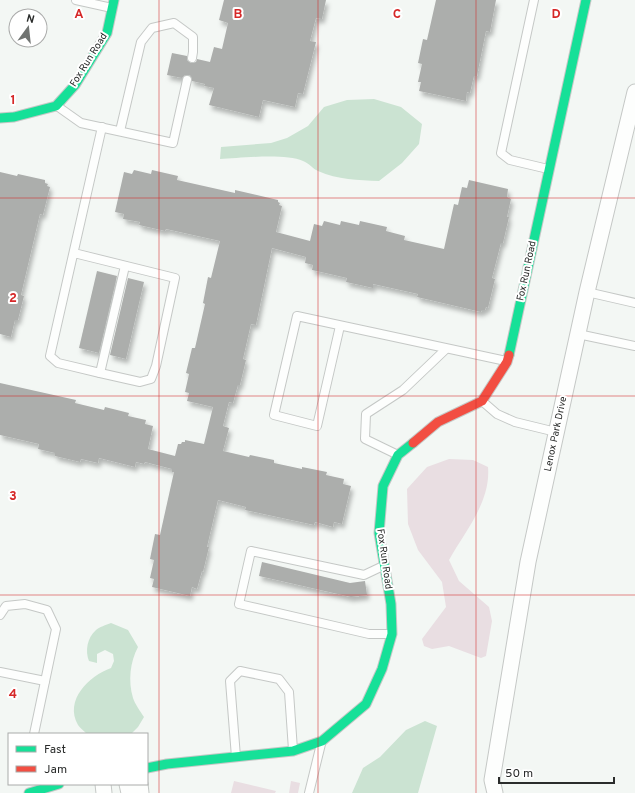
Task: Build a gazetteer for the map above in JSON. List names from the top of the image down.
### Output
{
  "streets": {
    "street": ["Fox Run Road", "Lenox Park Drive"]
  },
  "legend": ["Fast", "Jam"],
  "scale_bar": "50 m",
  "north": "top",
  "grid": {
    "columns": [
      "A",
      "B",
      "C",
      "D"
    ],
    "rows": [
      "1",
      "2",
      "3",
      "4"
    ]
  }
}
